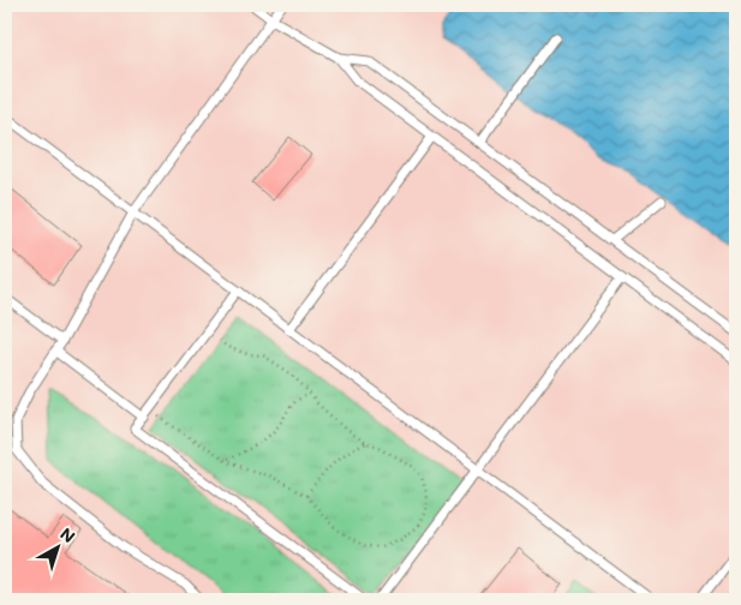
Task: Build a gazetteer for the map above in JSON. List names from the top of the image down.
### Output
{
  "north": "top right"
}
